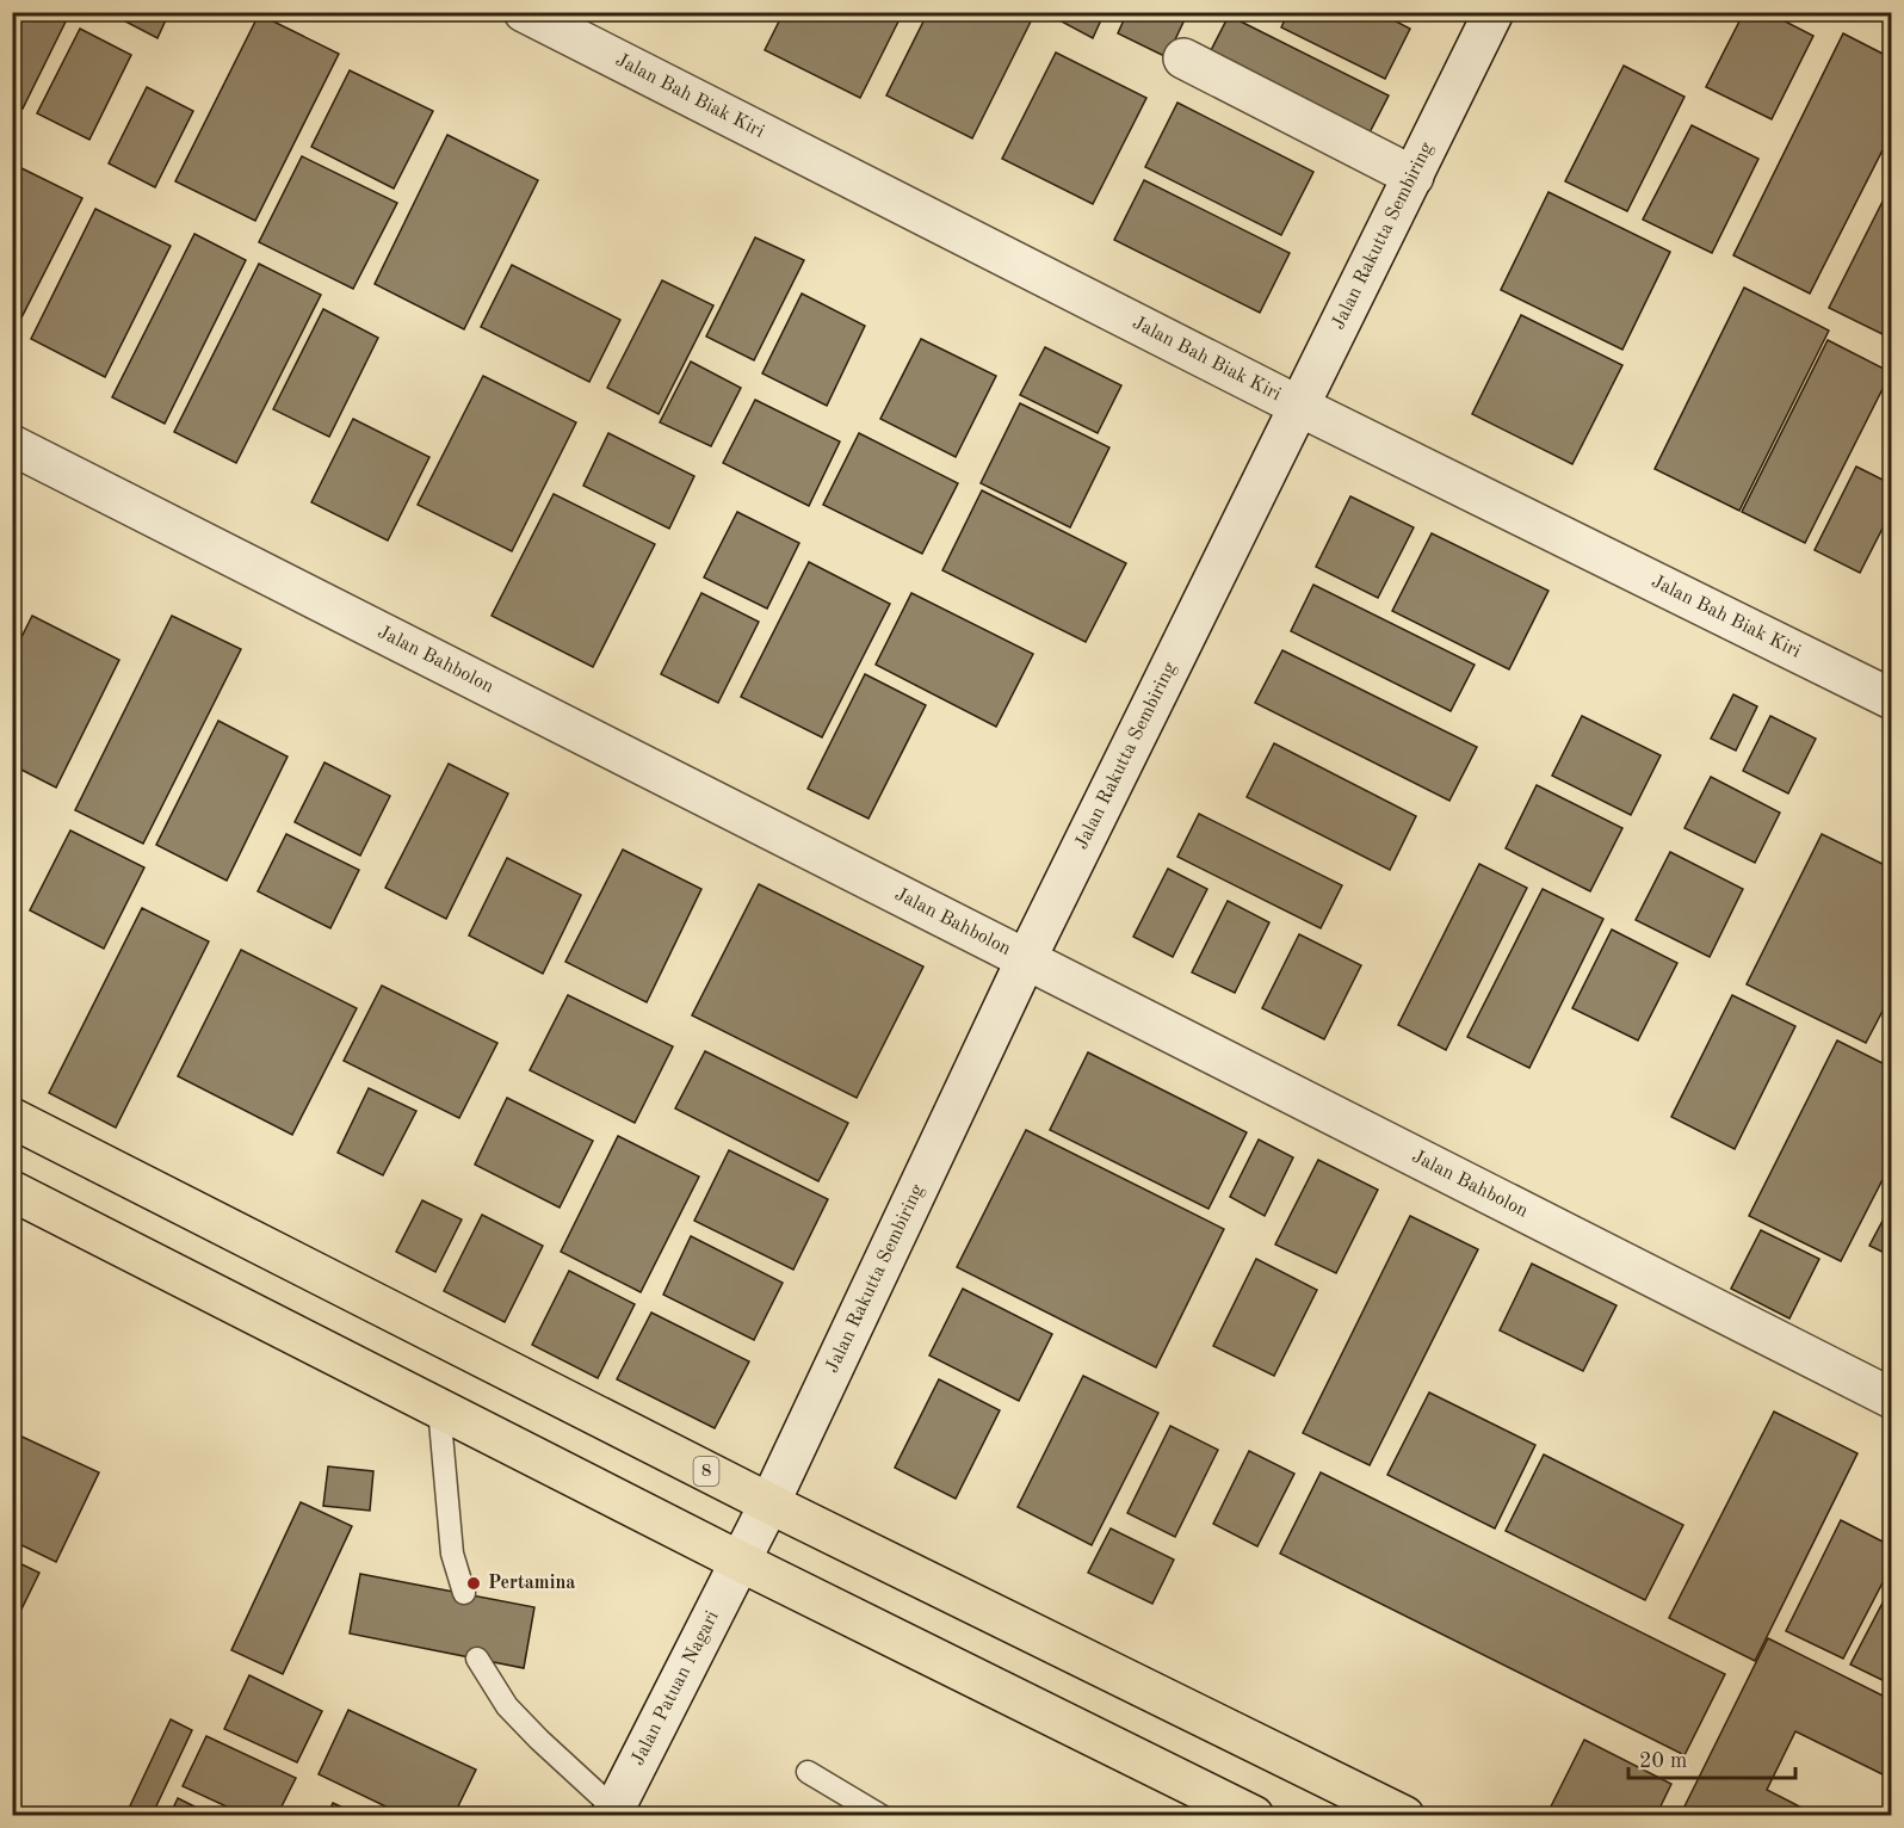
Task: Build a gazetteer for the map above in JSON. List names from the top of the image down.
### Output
{
  "streets": {
    "highway": ["8"],
    "street": [
      "Jalan Bah Biak Kiri",
      "Jalan Rakutta Sembiring",
      "Jalan Bahbolon",
      "Jalan Patuan Nagari"
    ]
  },
  "crossings": [
    ["Jalan Bah Biak Kiri", "Jalan Rakutta Sembiring"],
    ["Jalan Rakutta Sembiring", "Jalan Bahbolon"],
    ["Jalan Rakutta Sembiring", "8"],
    ["Jalan Rakutta Sembiring", "Jalan Patuan Nagari"]
  ],
  "places": ["Pertamina"],
  "scale_bar": "20 m"
}
